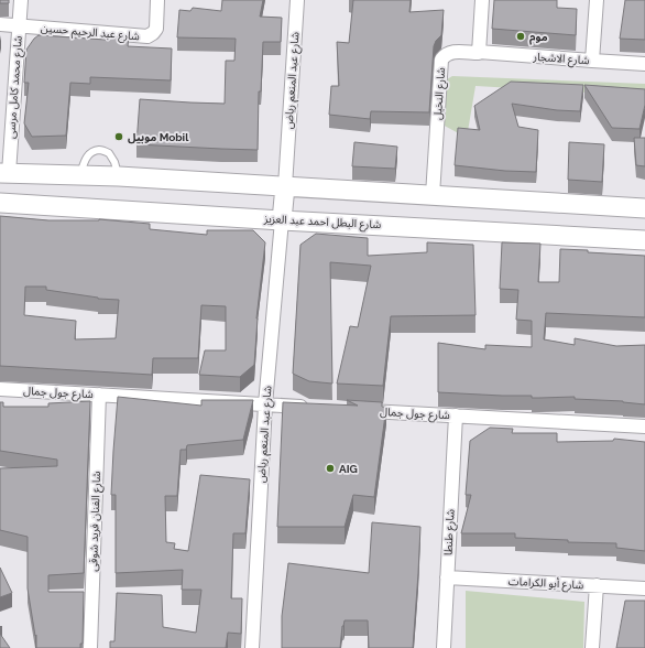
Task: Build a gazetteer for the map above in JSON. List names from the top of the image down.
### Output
{
  "streets": {
    "main road": ["شارع البطل احمد عبد العزيز"],
    "street": [
      "شارع عبد الرحيم حسين",
      "شارع الاشجار",
      "شارع عبد المنعم رياض",
      "شارع محمد كامل مرسى",
      "شارع النخيل",
      "شارع جول جمال",
      "شارع الفنان فريد شوقى",
      "شارع طنطا",
      "شارع أبو الكرامات"
    ]
  },
  "crossings": [
    ["شارع عبد الرحيم حسين", "شارع محمد كامل مرسى"],
    ["شارع الاشجار", "شارع النخيل"],
    ["شارع عبد المنعم رياض", "شارع البطل احمد عبد العزيز"],
    ["شارع عبد المنعم رياض", "شارع جول جمال"],
    ["شارع جول جمال", "شارع الفنان فريد شوقى"],
    ["شارع جول جمال", "شارع طنطا"],
    ["شارع طنطا", "شارع أبو الكرامات"]
  ],
  "places": ["موم", "موبيل Mobil", "AIG"]
}
